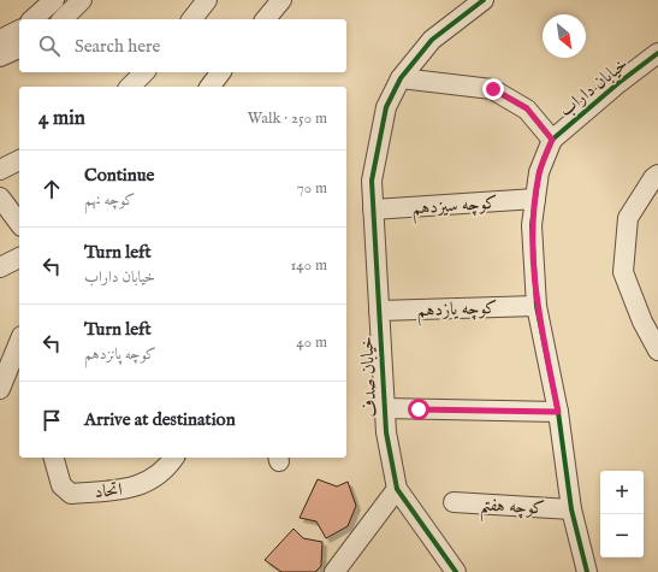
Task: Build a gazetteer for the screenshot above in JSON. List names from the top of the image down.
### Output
{
  "streets": {
    "street": [
      "خیابان داراب",
      "کوچه سیزدهم",
      "کوچه یازدهم",
      "خیابان صدف",
      "اتحاد",
      "کوچه هفتم"
    ]
  },
  "crossings": [
    ["خیابان داراب", "کوچه سیزدهم"],
    ["خیابان داراب", "کوچه یازدهم"],
    ["خیابان داراب", "کوچه هفتم"],
    ["کوچه سیزدهم", "خیابان صدف"],
    ["کوچه یازدهم", "خیابان صدف"]
  ],
  "north": "bottom right",
  "page": {
    "search": "Search here",
    "heading": ["4 min", "Walk · 250 m"],
    "list": [
      ["Continue", "کوچه نهم", "70 m"],
      ["Turn left", "خیابان داراب", "140 m"],
      ["Turn left", "کوچه پانزدهم", "40 m"],
      "Arrive at destination"
    ],
    "map_buttons": ["+", "−"]
  }
}
